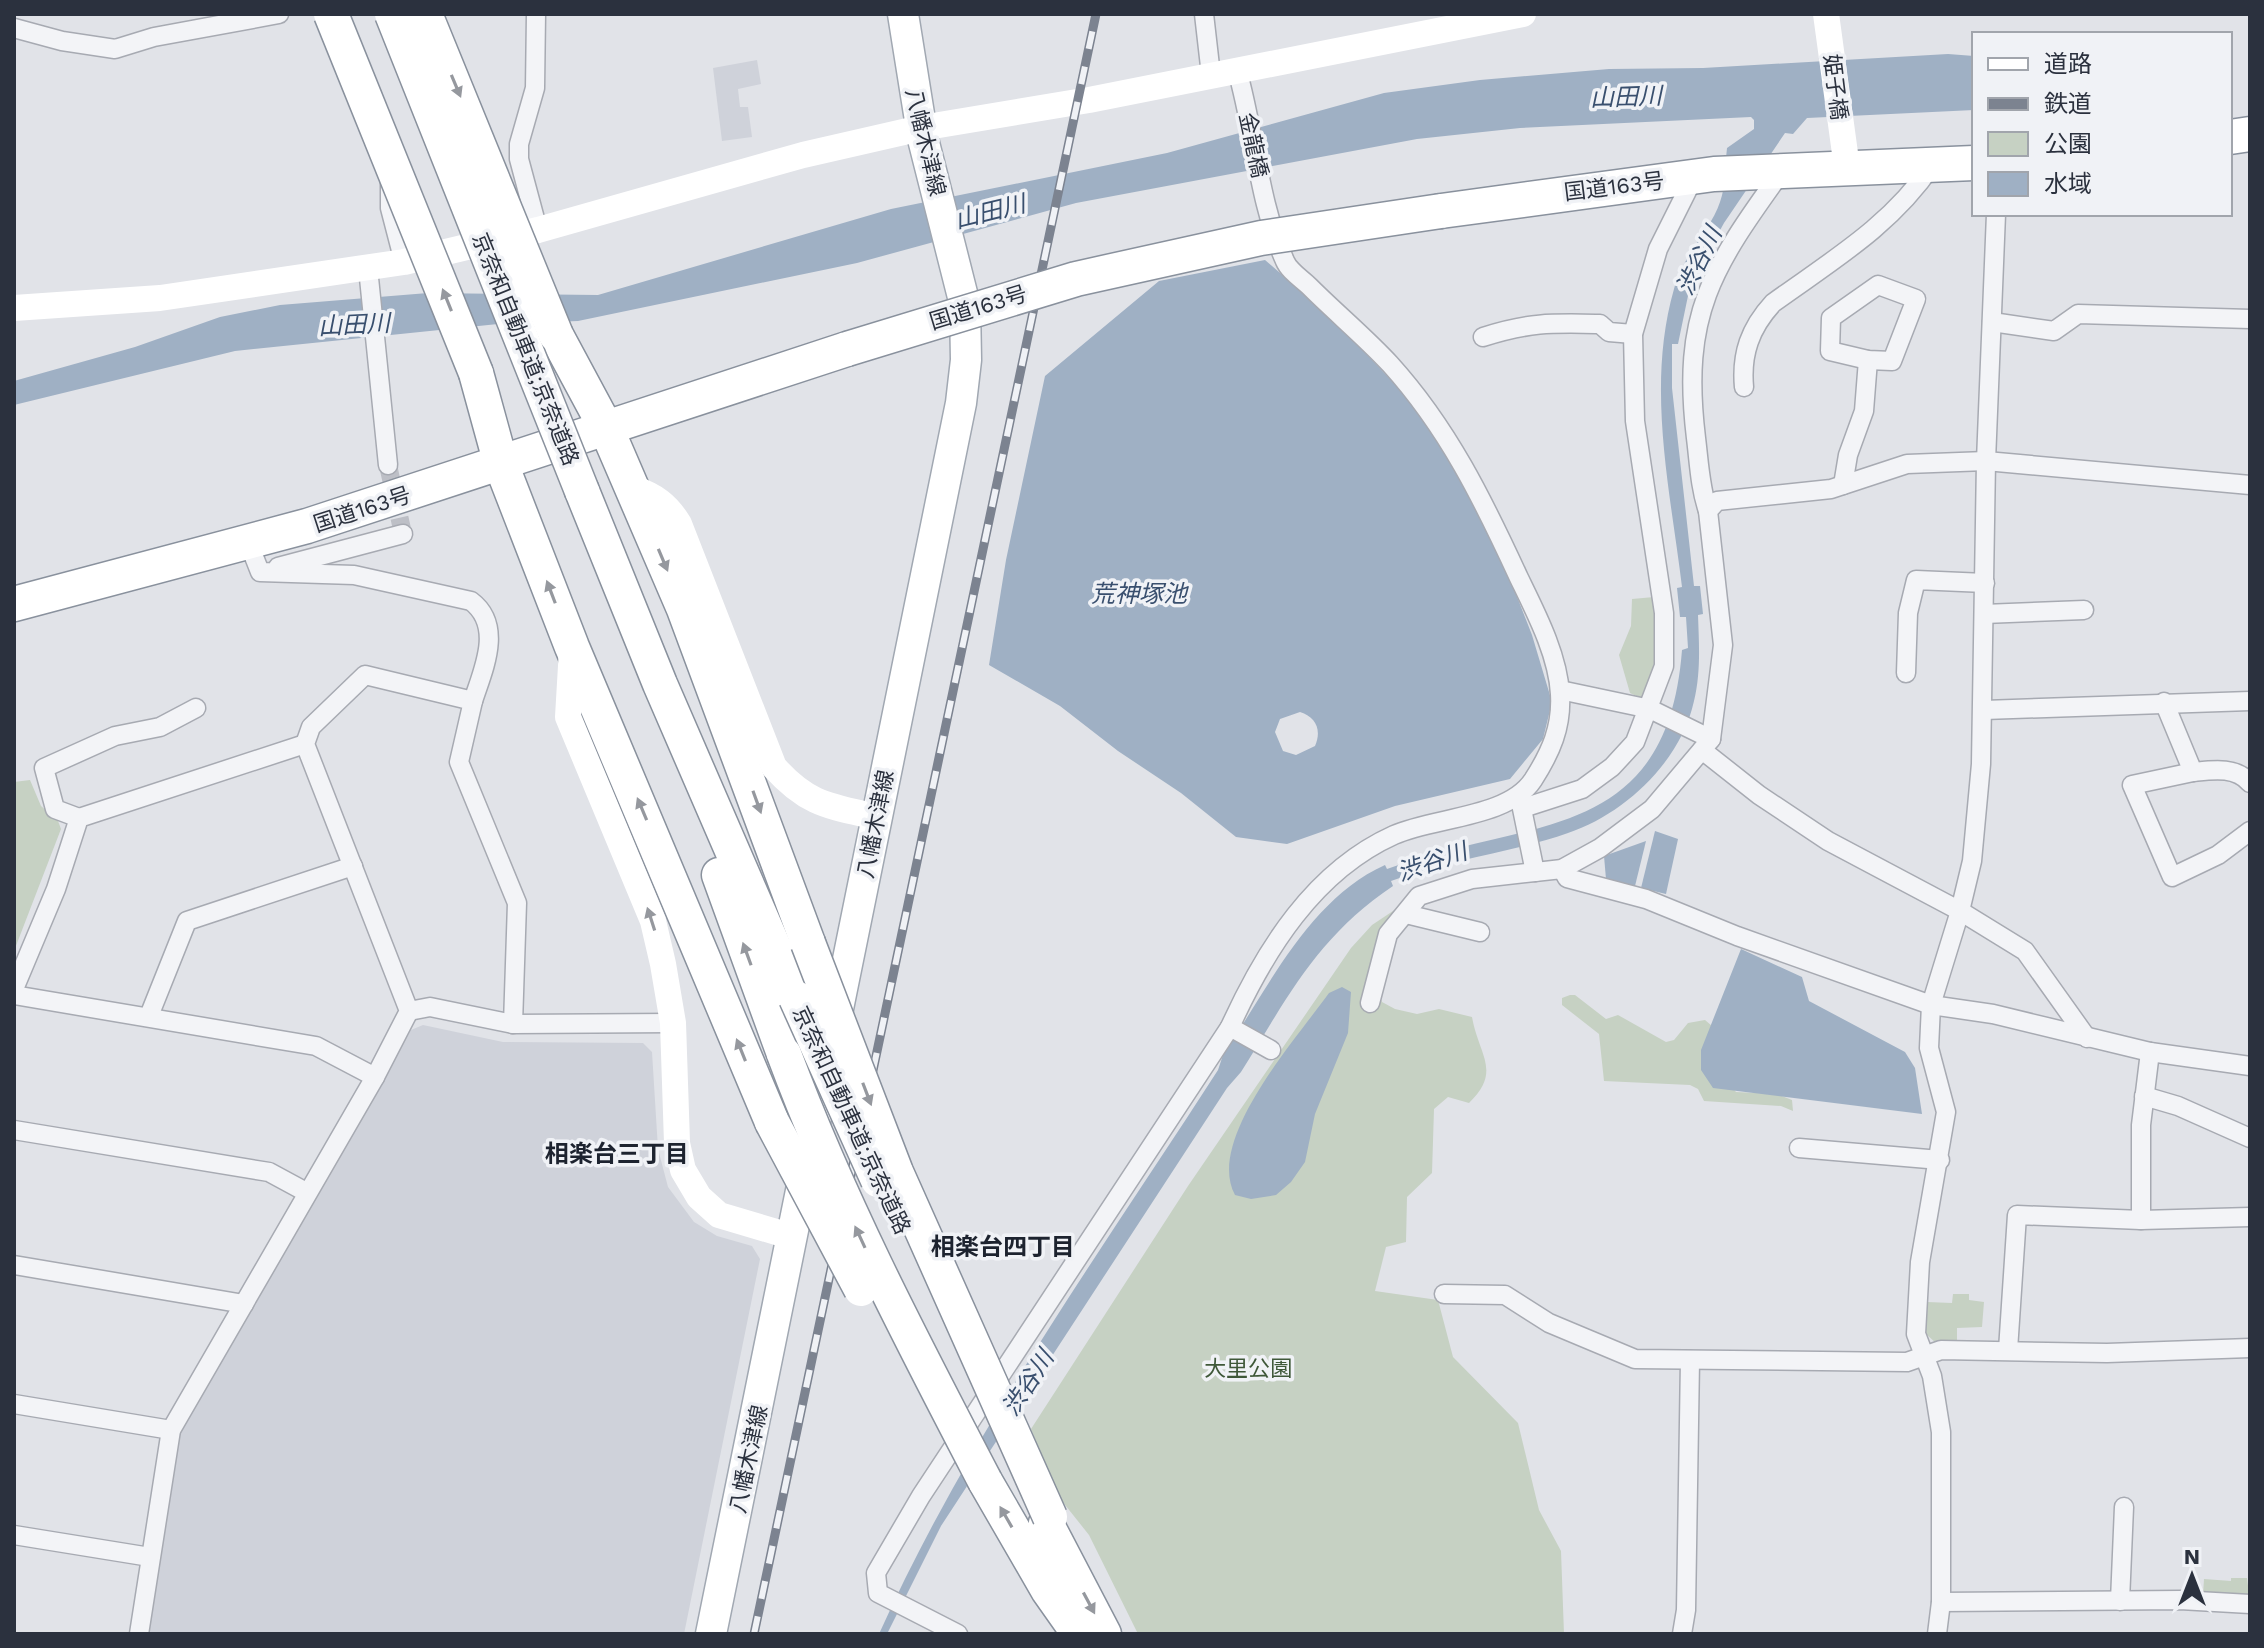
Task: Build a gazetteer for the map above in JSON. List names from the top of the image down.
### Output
{
  "streets": {
    "highway": ["国道163号", "京奈和自動車道;京奈道路"],
    "main road": ["八幡木津線"],
    "street": ["姫子橋", "金龍橋"]
  },
  "crossings": [
    ["姫子橋", "国道163号"]
  ],
  "districts": ["相楽台三丁目", "相楽台四丁目"],
  "water": ["山田川", "渋谷川", "荒神塚池"],
  "parks": ["大里公園"],
  "legend": [
    "道路",
    "鉄道",
    "公園",
    "水域"
  ],
  "north": "top"
}
